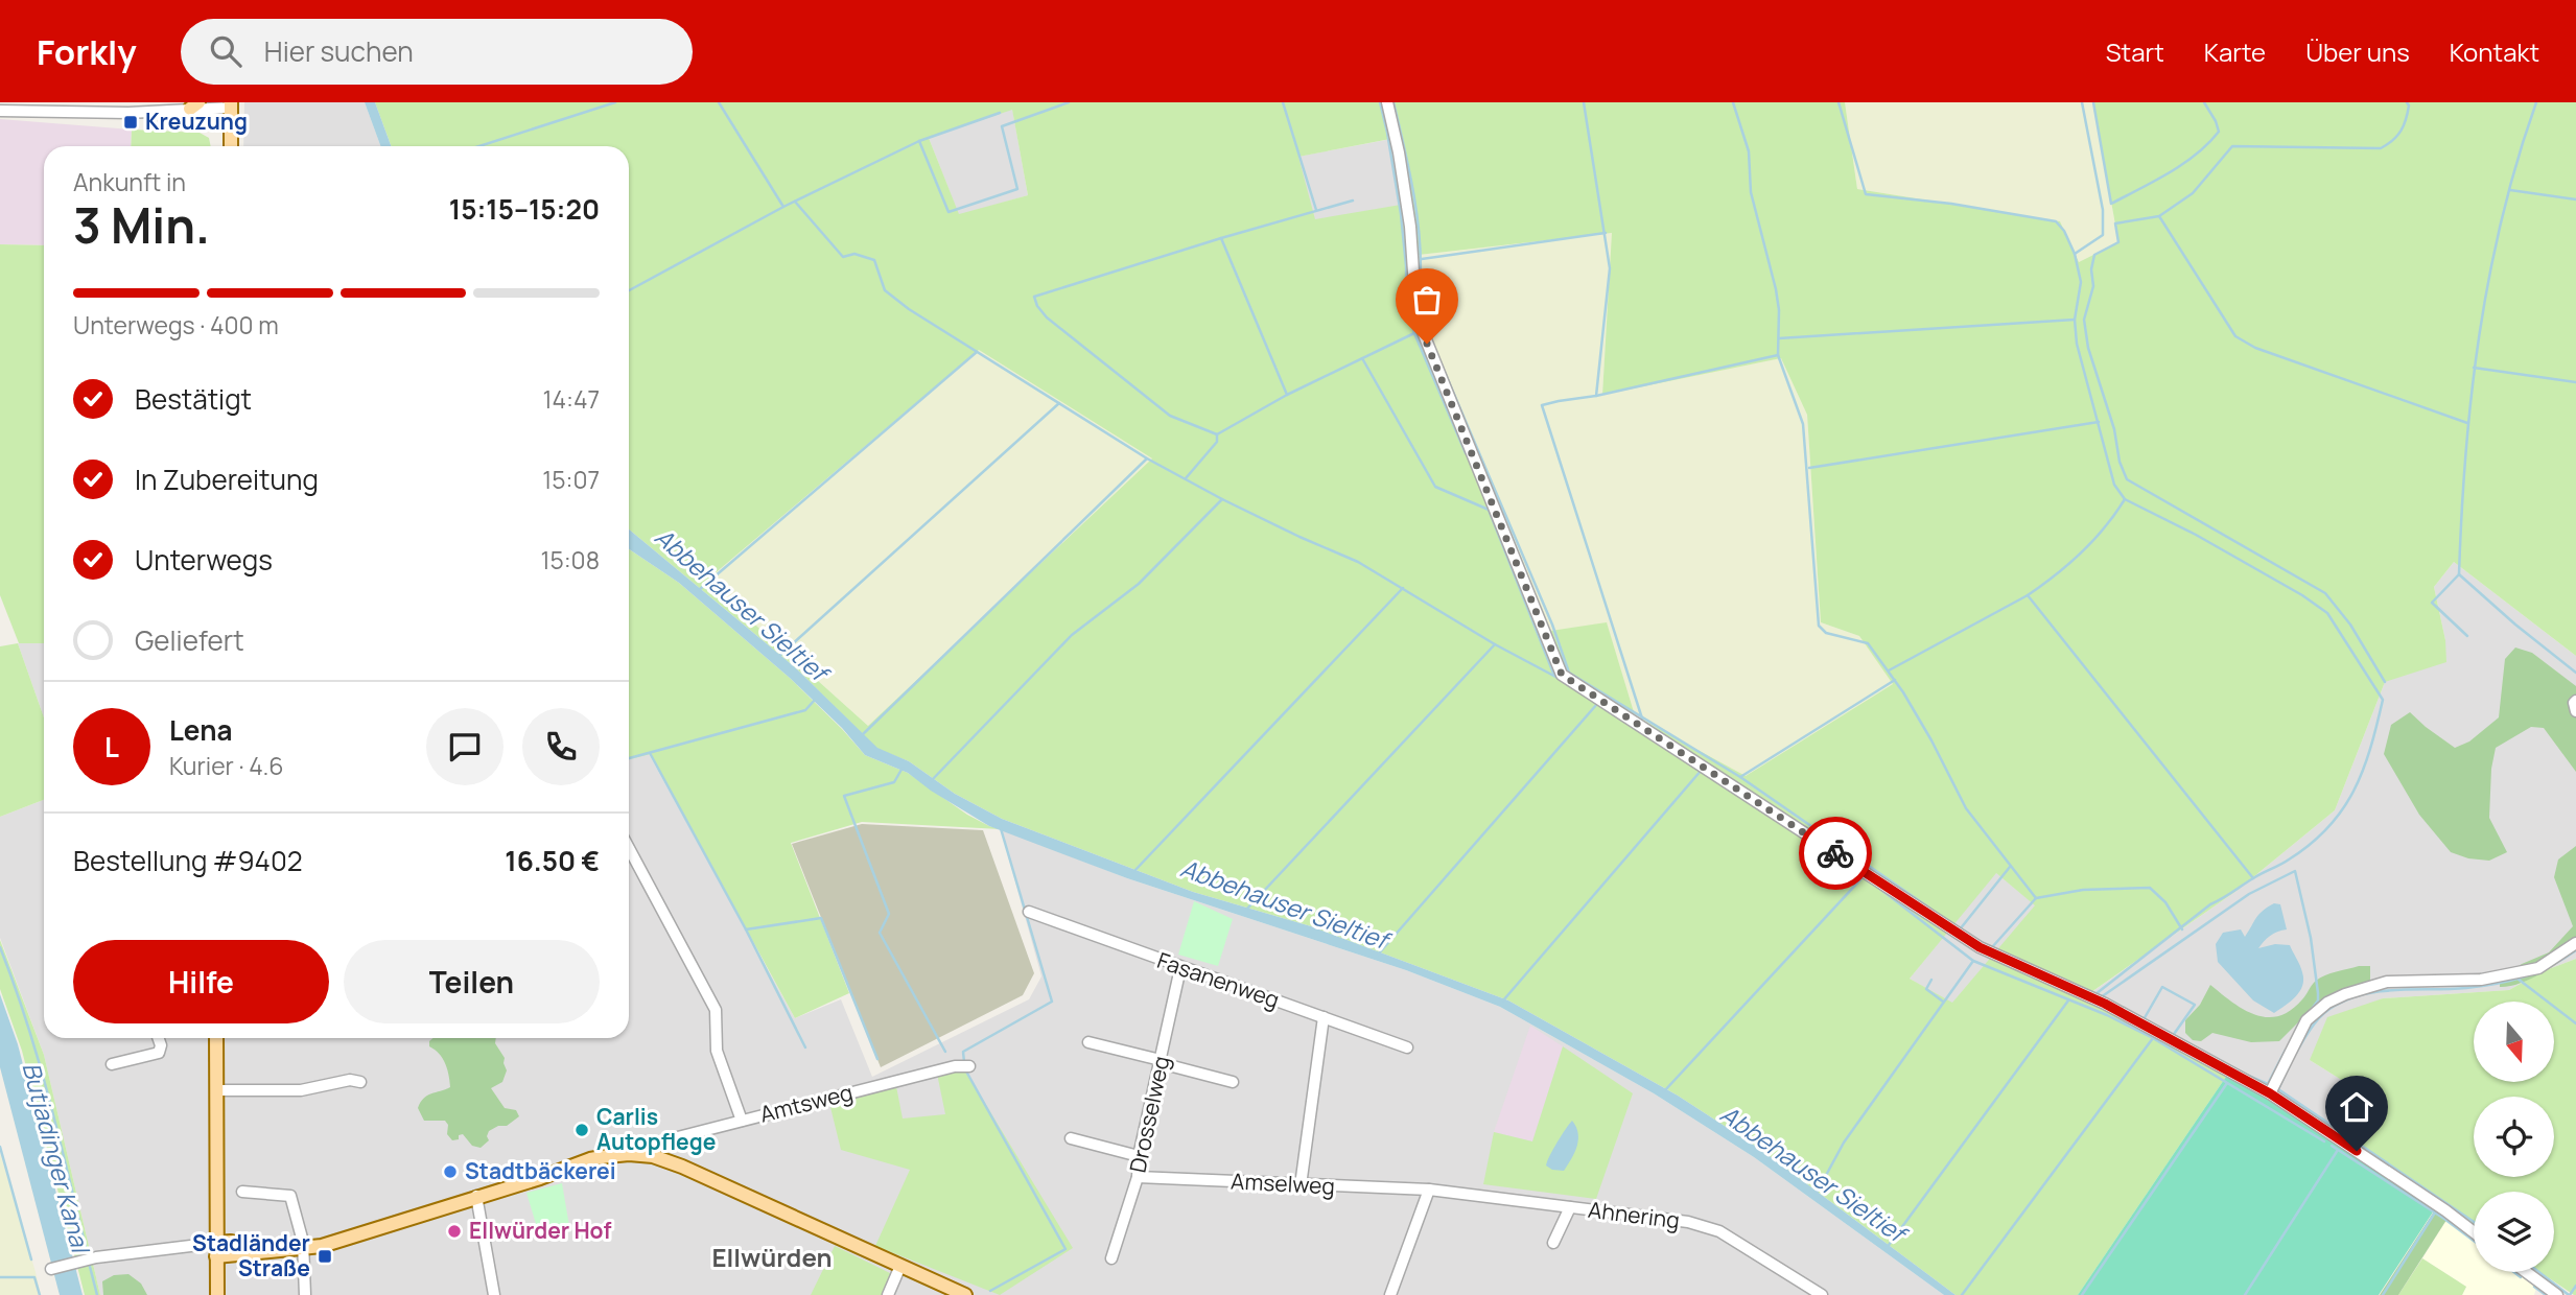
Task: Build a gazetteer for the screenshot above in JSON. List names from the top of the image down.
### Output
{
  "streets": {
    "street": [
      "Fasanenweg",
      "Amtsweg",
      "Drosselweg",
      "Amselweg",
      "Ahnering"
    ]
  },
  "crossings": [
    ["Fasanenweg", "Drosselweg"],
    ["Drosselweg", "Amselweg"],
    ["Amselweg", "Ahnering"]
  ],
  "districts": ["Ellwürden"],
  "water": ["Abbehauser Sieltief", "Butjadinger Kanal"],
  "places": {
    "transit": ["Kreuzung", "Stadländer Straße"],
    "other": ["Carlis Autopflege", "Stadtbäckerei", "Ellwürder Hof"]
  },
  "north": "bottom",
  "page": {
    "header": "Forkly",
    "search": "Hier suchen",
    "nav": [
      "Start",
      "Karte",
      "Über uns",
      "Kontakt"
    ],
    "heading": ["3 Min.", "Ankunft in", "15:15–15:20"],
    "panel": [
      "Lena",
      "Kurier · 4.6",
      "Bestellung #9402",
      "16.50 €"
    ],
    "bar": "Unterwegs · 400 m",
    "list": [
      ["Bestätigt", "14:47"],
      ["In Zubereitung", "15:07"],
      ["Unterwegs", "15:08"],
      "Geliefert"
    ],
    "round": "L",
    "buttons": ["Hilfe", "Teilen"]
  }
}
